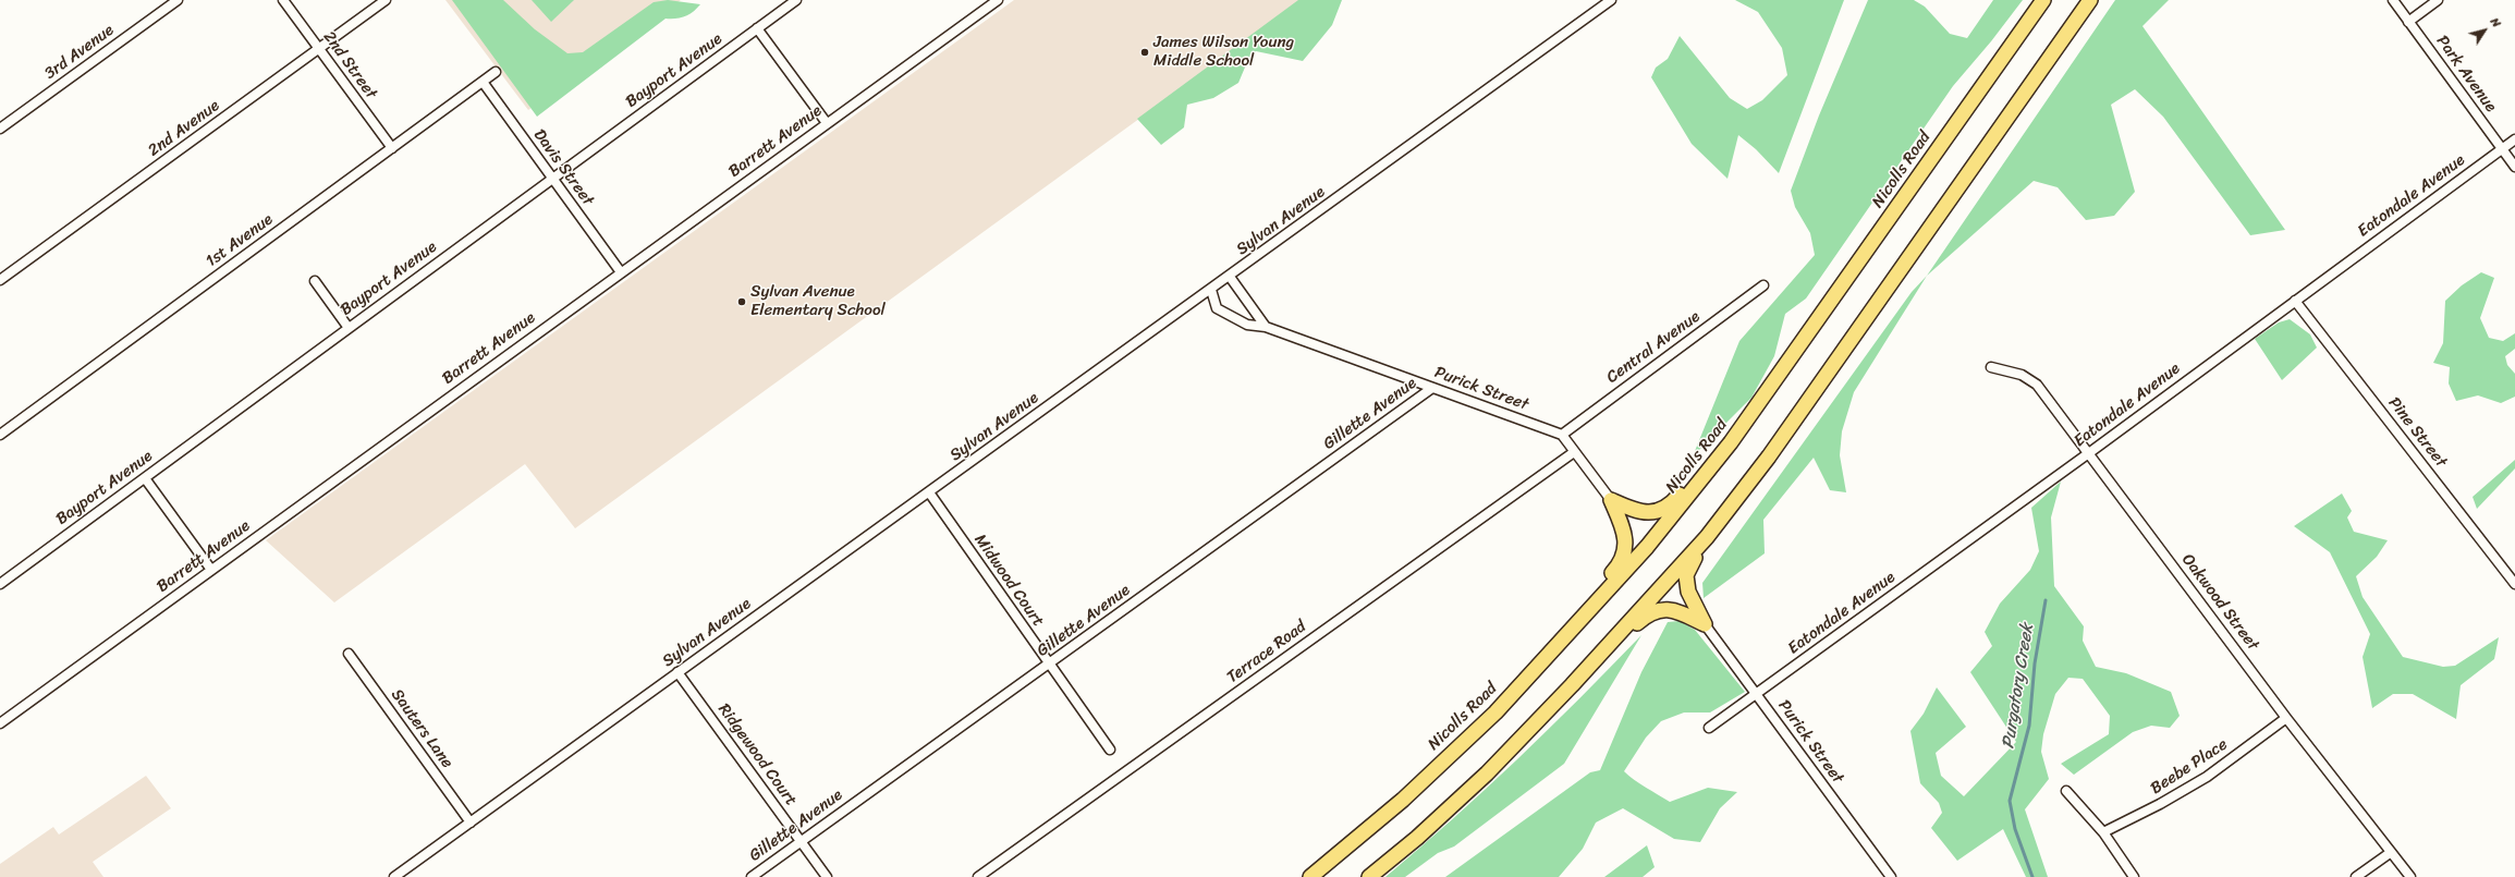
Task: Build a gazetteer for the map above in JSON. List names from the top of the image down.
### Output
{
  "streets": {
    "highway": ["Nicolls Road"],
    "street": [
      "3rd Avenue",
      "2nd Street",
      "Bayport Avenue",
      "Park Avenue",
      "2nd Avenue",
      "Barrett Avenue",
      "Davis Street",
      "Eatondale Avenue",
      "Sylvan Avenue",
      "1st Avenue",
      "Central Avenue",
      "Purick Street",
      "Gillette Avenue",
      "Pine Street",
      "Midwood Court",
      "Oakwood Street",
      "Terrace Road",
      "Sauters Lane",
      "Ridgewood Court",
      "Beebe Place"
    ]
  },
  "crossings": [
    ["2nd Street", "2nd Avenue"],
    ["2nd Street", "1st Avenue"],
    ["Bayport Avenue", "Davis Street"],
    ["Park Avenue", "Eatondale Avenue"],
    ["Barrett Avenue", "Davis Street"],
    ["Davis Street", "1st Avenue"],
    ["Eatondale Avenue", "Purick Street"],
    ["Eatondale Avenue", "Pine Street"],
    ["Eatondale Avenue", "Oakwood Street"],
    ["Sylvan Avenue", "Purick Street"],
    ["Sylvan Avenue", "Midwood Court"],
    ["Sylvan Avenue", "Sauters Lane"],
    ["Sylvan Avenue", "Ridgewood Court"],
    ["Central Avenue", "Purick Street"],
    ["Purick Street", "Gillette Avenue"],
    ["Gillette Avenue", "Midwood Court"],
    ["Gillette Avenue", "Ridgewood Court"],
    ["Oakwood Street", "Beebe Place"]
  ],
  "water": ["Purgatory Creek"],
  "places": ["James Wilson Young Middle School", "Sylvan Avenue Elementary School"],
  "north": "top right"
}
